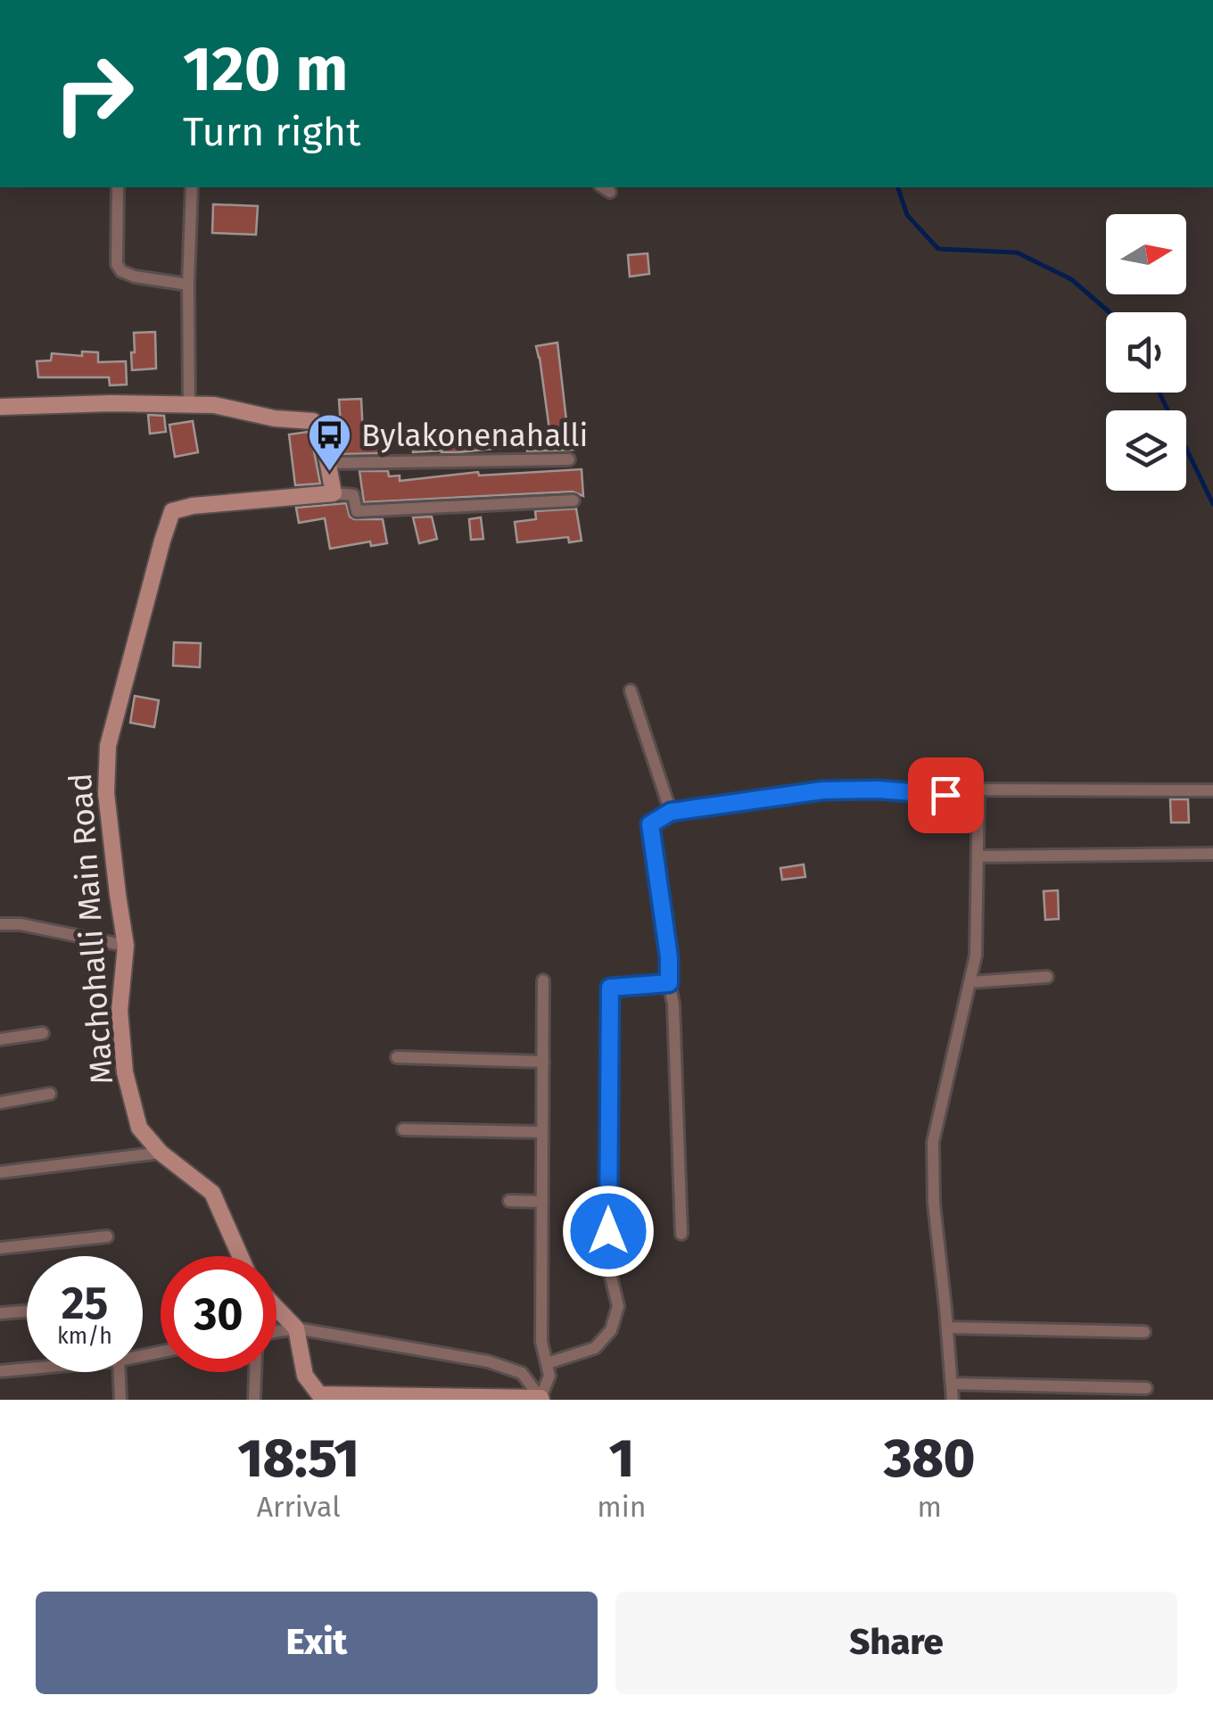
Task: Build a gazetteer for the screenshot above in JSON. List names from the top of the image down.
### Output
{
  "streets": {
    "street": ["Machohalli Main Road"]
  },
  "places": {
    "bus stop": ["Bylakonenahalli"]
  },
  "north": "right",
  "page": {
    "turn": ["120 m", "Turn right"],
    "speed": "25 km/h",
    "limit": "30",
    "eta": [
      "18:51",
      "Arrival",
      "1",
      "min",
      "380",
      "m"
    ],
    "buttons": ["Exit", "Share"]
  }
}
